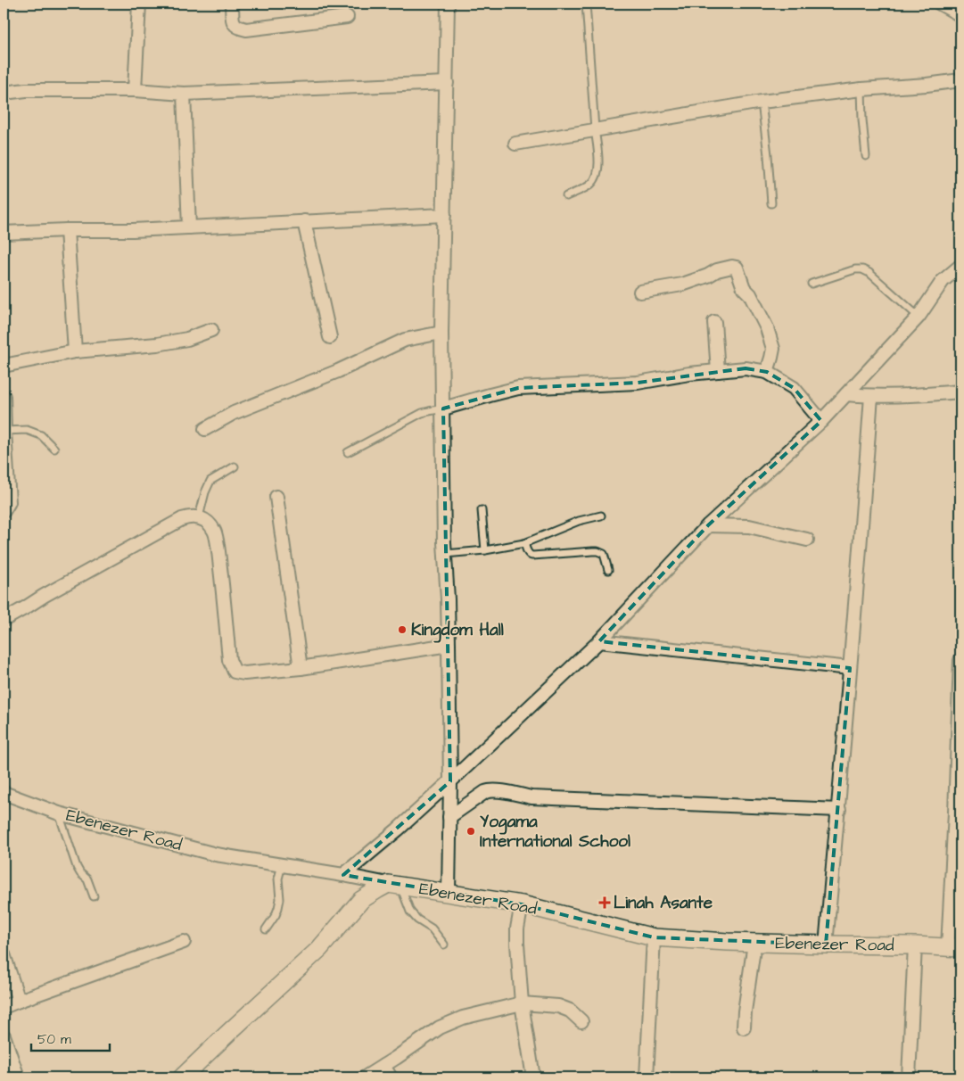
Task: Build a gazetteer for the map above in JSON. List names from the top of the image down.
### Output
{
  "streets": {
    "street": ["Ebenezer Road"]
  },
  "places": {
    "other": ["Kingdom Hall", "Yogama International School"],
    "health": ["Linah Asante"]
  },
  "scale_bar": "50 m"
}
